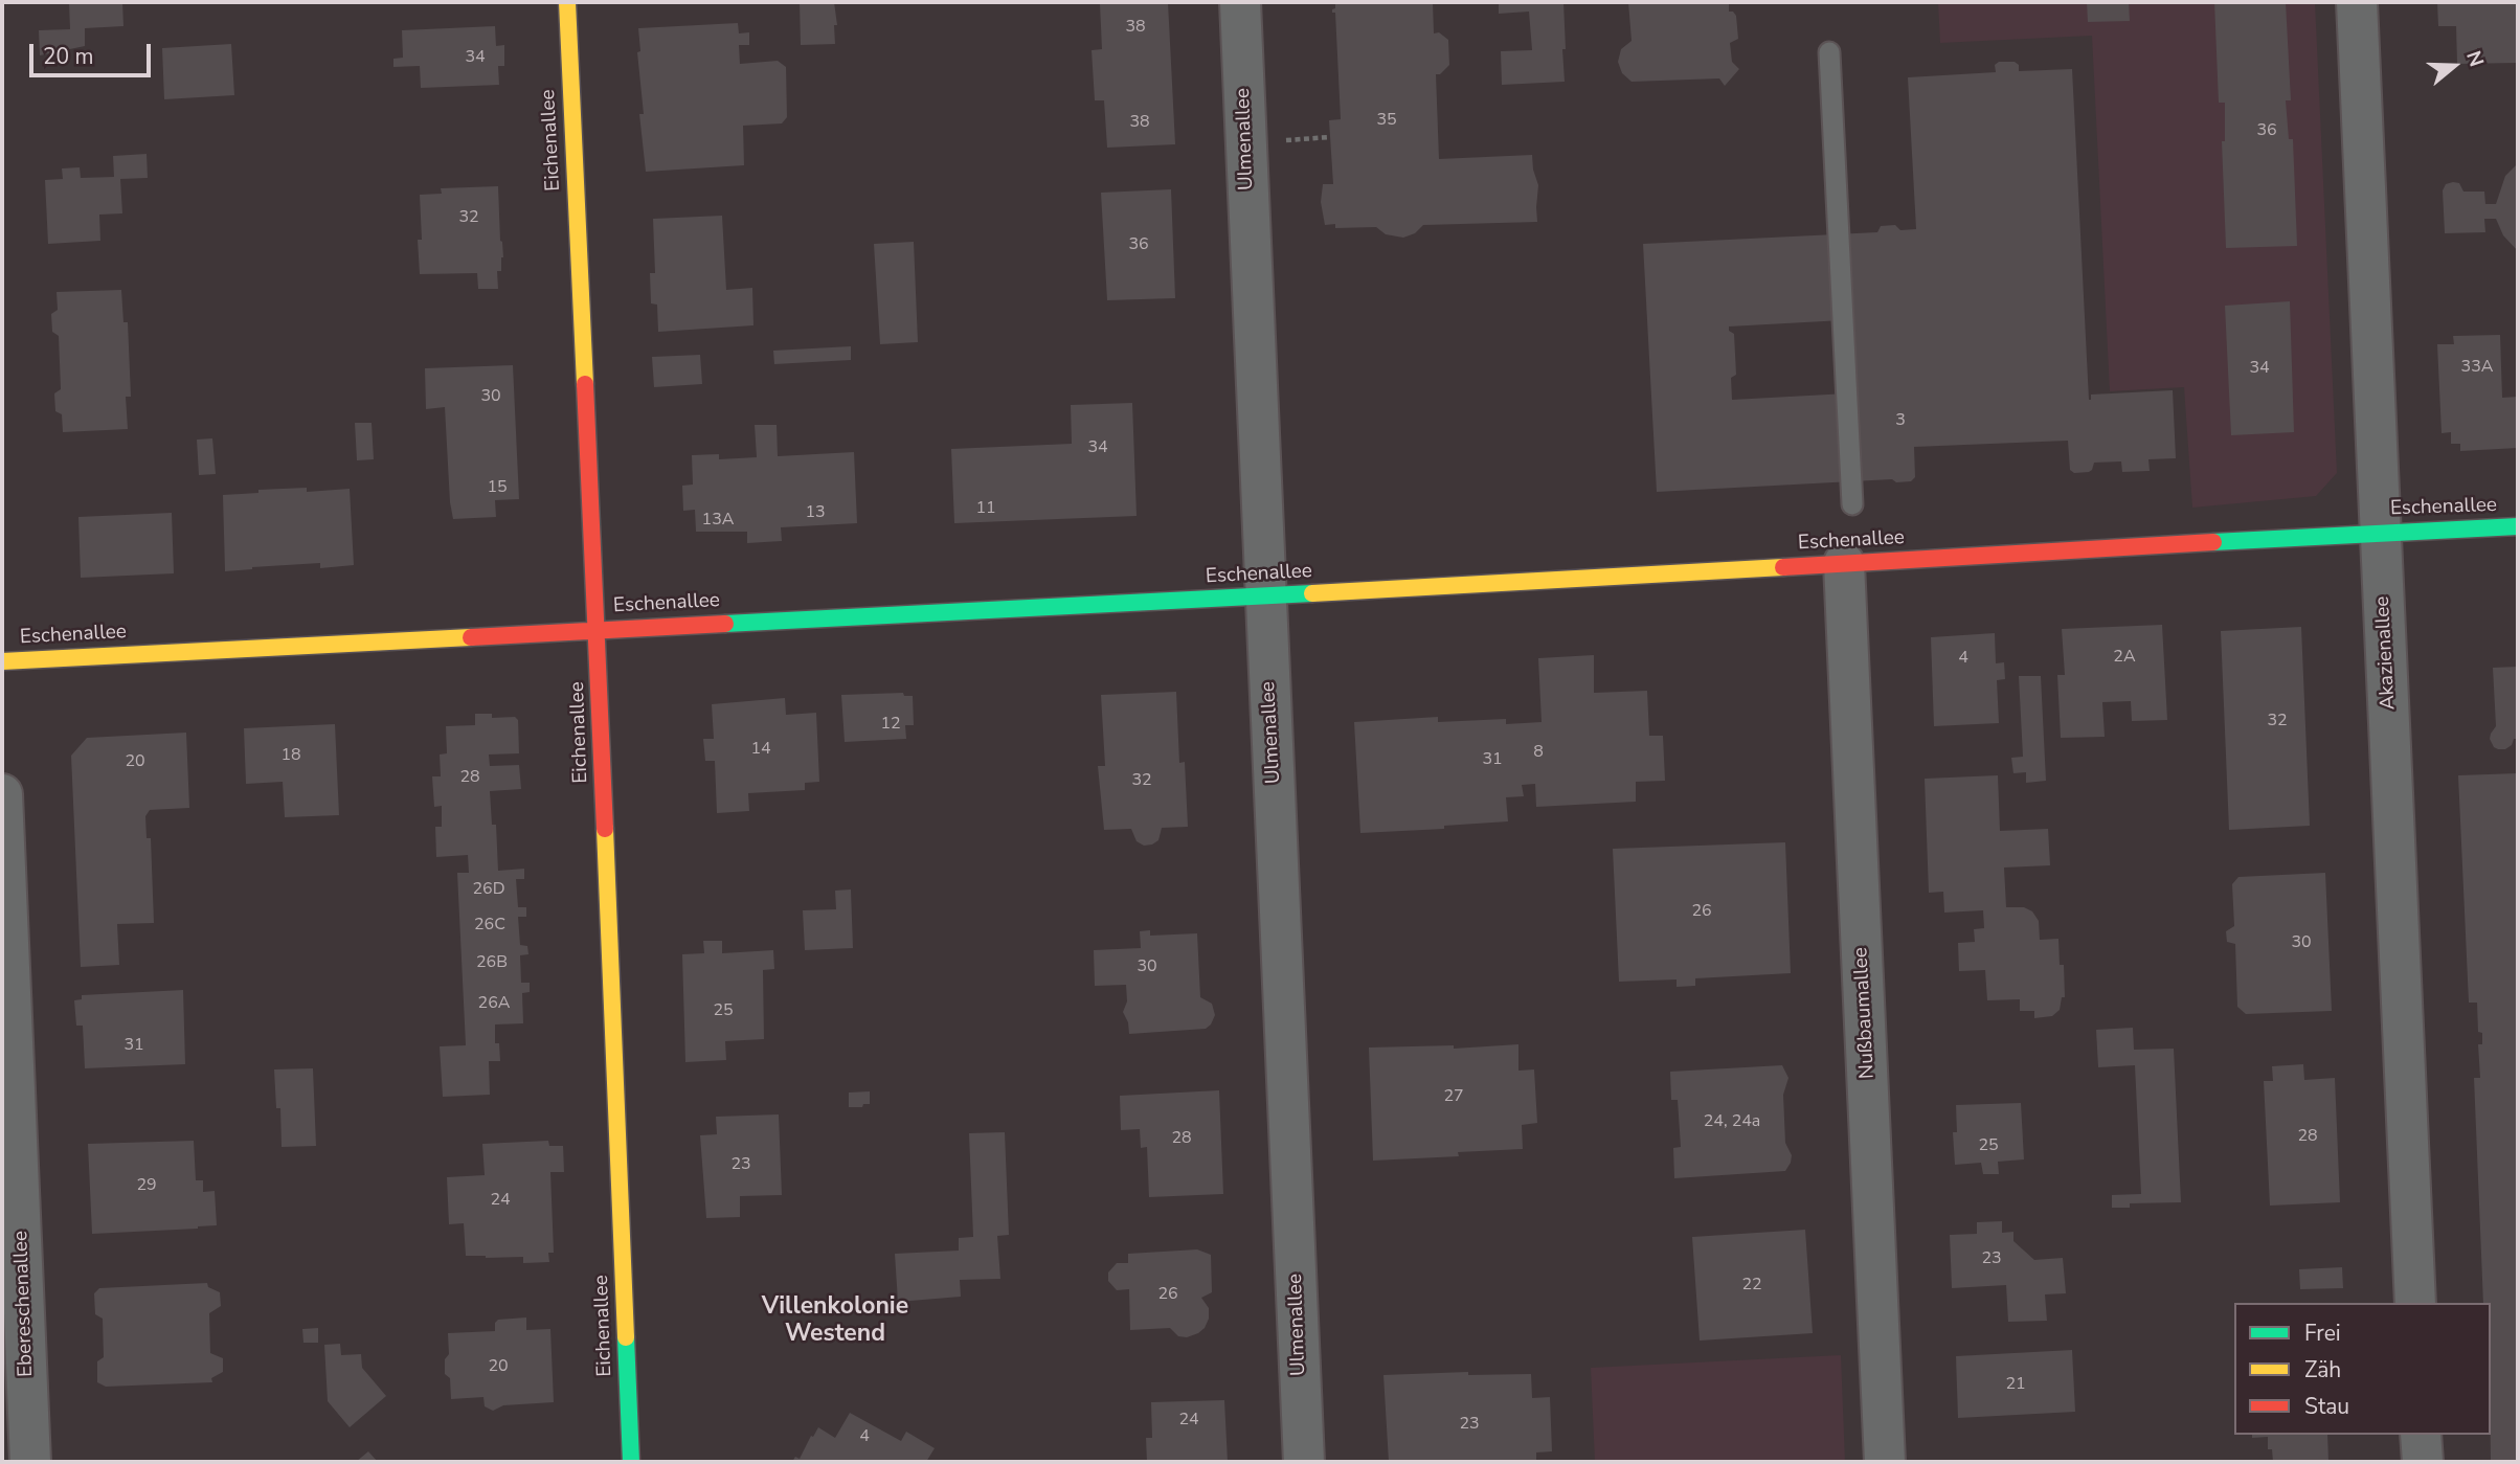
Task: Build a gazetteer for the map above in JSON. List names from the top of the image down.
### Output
{
  "streets": {
    "street": [
      "Ulmenallee",
      "Eichenallee",
      "Eschenallee",
      "Akazienallee",
      "Nußbaumallee",
      "Ebereschenallee"
    ]
  },
  "crossings": [
    ["Ulmenallee", "Eschenallee"],
    ["Eichenallee", "Eschenallee"],
    ["Eschenallee", "Akazienallee"],
    ["Eschenallee", "Nußbaumallee"]
  ],
  "districts": ["Villenkolonie Westend"],
  "house_numbers": [
    "38",
    "34",
    "35",
    "38",
    "36",
    "32",
    "36",
    "33A",
    "34",
    "30",
    "3",
    "34",
    "15",
    "11",
    "13",
    "13A",
    "2A",
    "4",
    "32",
    "12",
    "14",
    "8",
    "18",
    "31",
    "20",
    "28",
    "32",
    "26D",
    "26",
    "26C",
    "30",
    "26B",
    "30",
    "26A",
    "25",
    "31",
    "27",
    "24, 24a",
    "28",
    "28",
    "25",
    "23",
    "29",
    "24",
    "23",
    "22",
    "26",
    "20",
    "21",
    "24",
    "23",
    "4"
  ],
  "legend": ["Frei", "Zäh", "Stau"],
  "scale_bar": "20 m",
  "north": "right"
}
